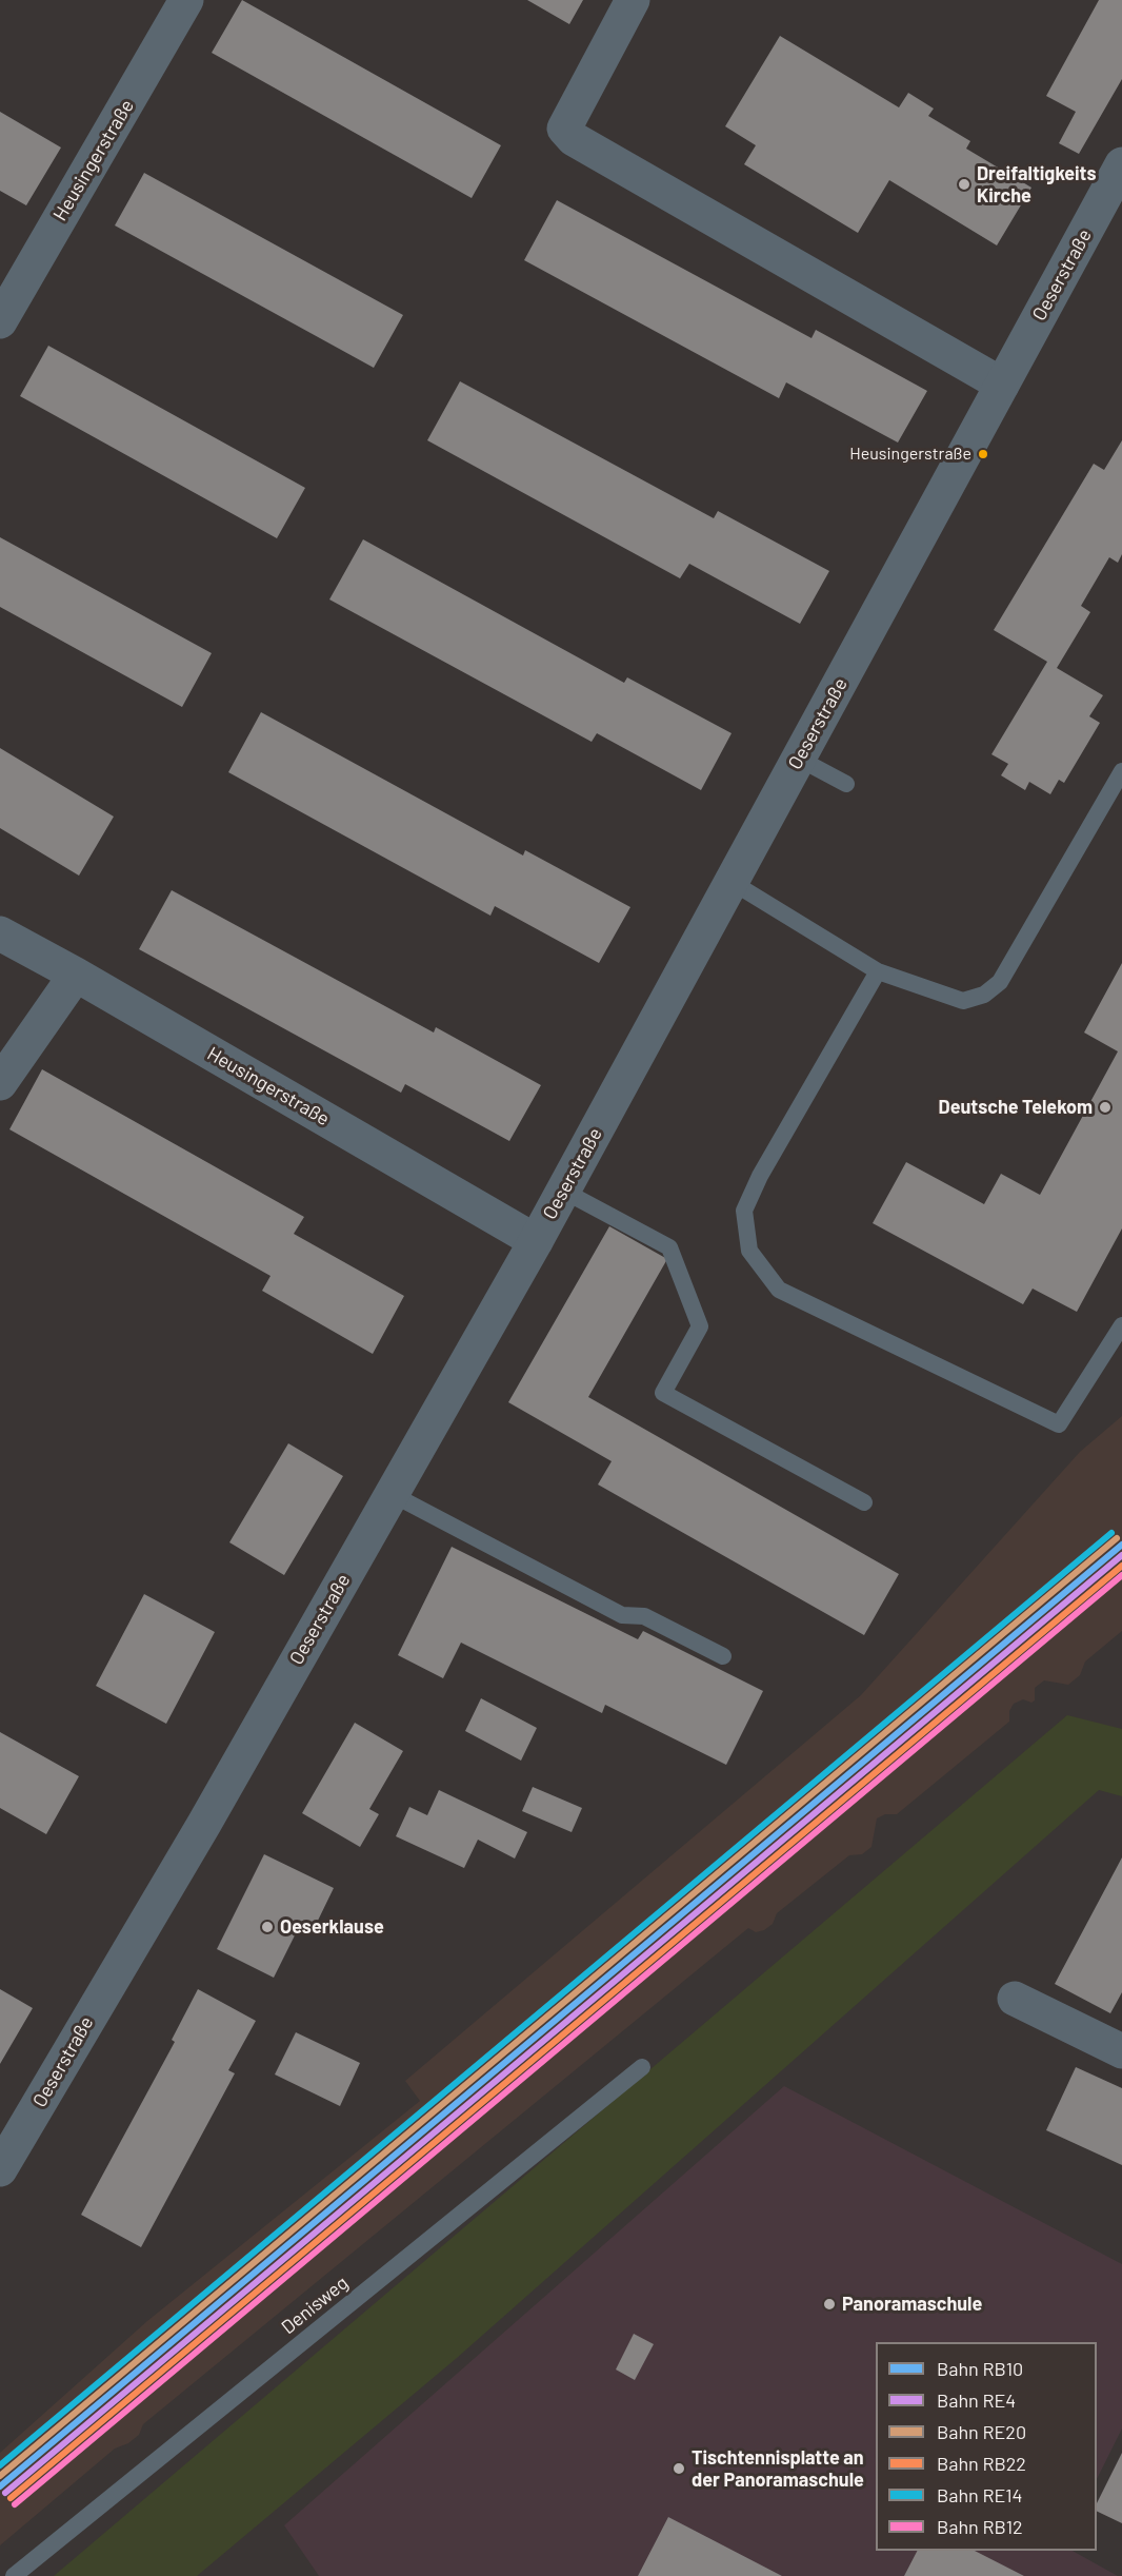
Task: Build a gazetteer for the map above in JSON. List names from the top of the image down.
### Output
{
  "streets": {
    "street": ["Heusingerstraße", "Oeserstraße"],
    "lane": ["Denisweg"]
  },
  "crossings": [
    ["Heusingerstraße", "Oeserstraße"]
  ],
  "places": [
    "Dreifaltigkeits Kirche",
    "Heusingerstraße",
    "Deutsche Telekom",
    "Oeserklause",
    "Panoramaschule",
    "Tischtennisplatte an der Panoramaschule"
  ],
  "lines": [
    "rail line RE14",
    "rail line RE20",
    "rail line RB10",
    "rail line RE4",
    "rail line RB22",
    "rail line RB12"
  ],
  "legend": [
    "Bahn RB10",
    "Bahn RE4",
    "Bahn RE20",
    "Bahn RB22",
    "Bahn RE14",
    "Bahn RB12"
  ]
}
